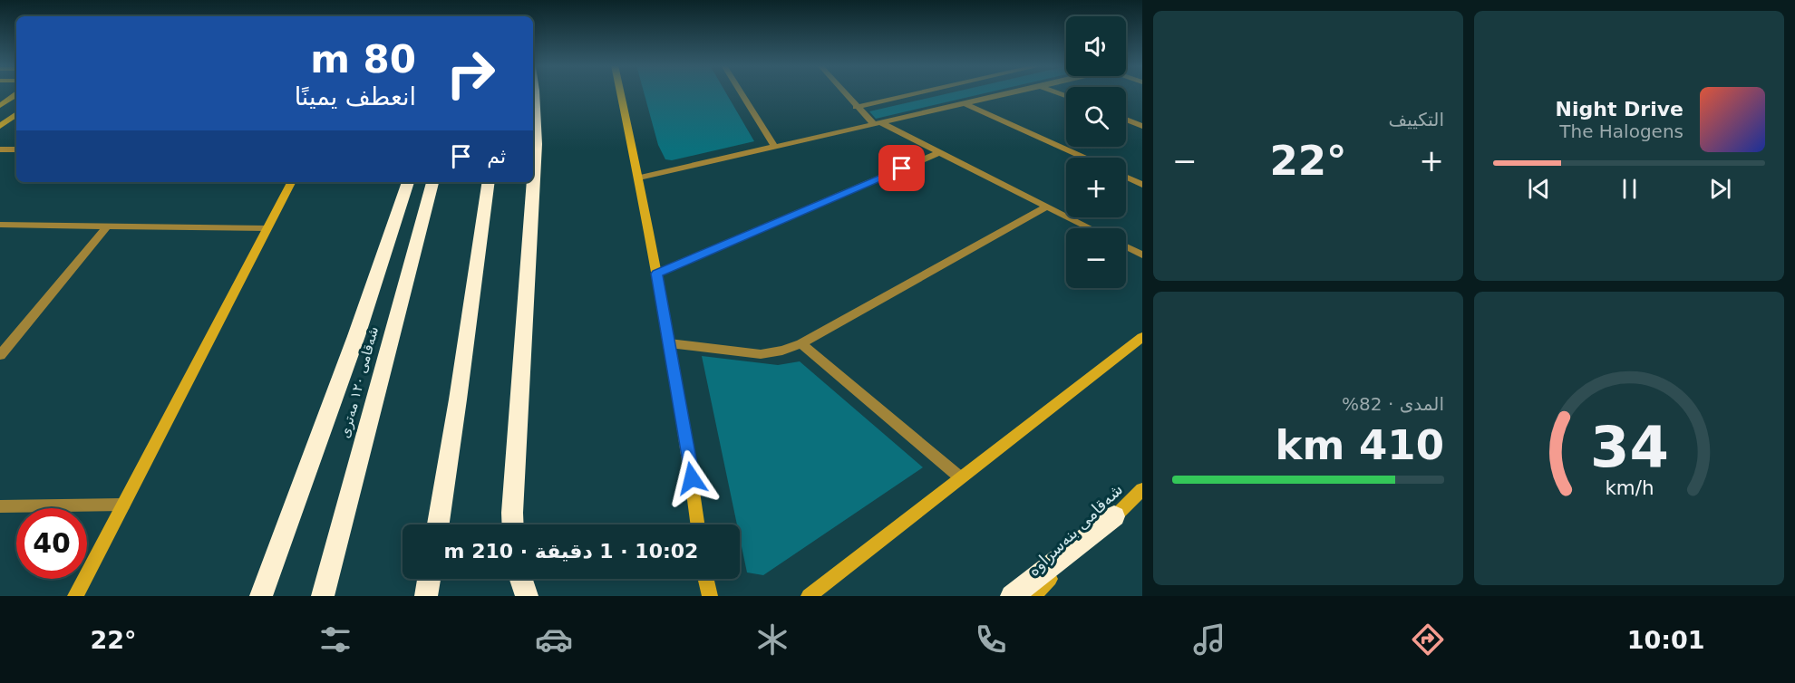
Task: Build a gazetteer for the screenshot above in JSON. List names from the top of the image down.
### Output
{
  "streets": {
    "highway": ["شەقامی ١٢٠ مەتری"],
    "street": ["شەقامی بنەسراوە"]
  },
  "page": {
    "tile": [
      "التكييف",
      ["المدى · 82%", "410 km"]
    ],
    "map_buttons": ["+", "−"],
    "turn": ["80 m", "انعطف يمينًا"],
    "song": ["Night Drive", "The Halogens"],
    "then": "ثم",
    "heat": ["−", "22°", "+"],
    "limit": "40",
    "trip": "10:02 · 1 دقيقة · 210 m",
    "tabs": ["10:01", "22°"],
    "gauge": ["34", "km/h"]
  }
}
